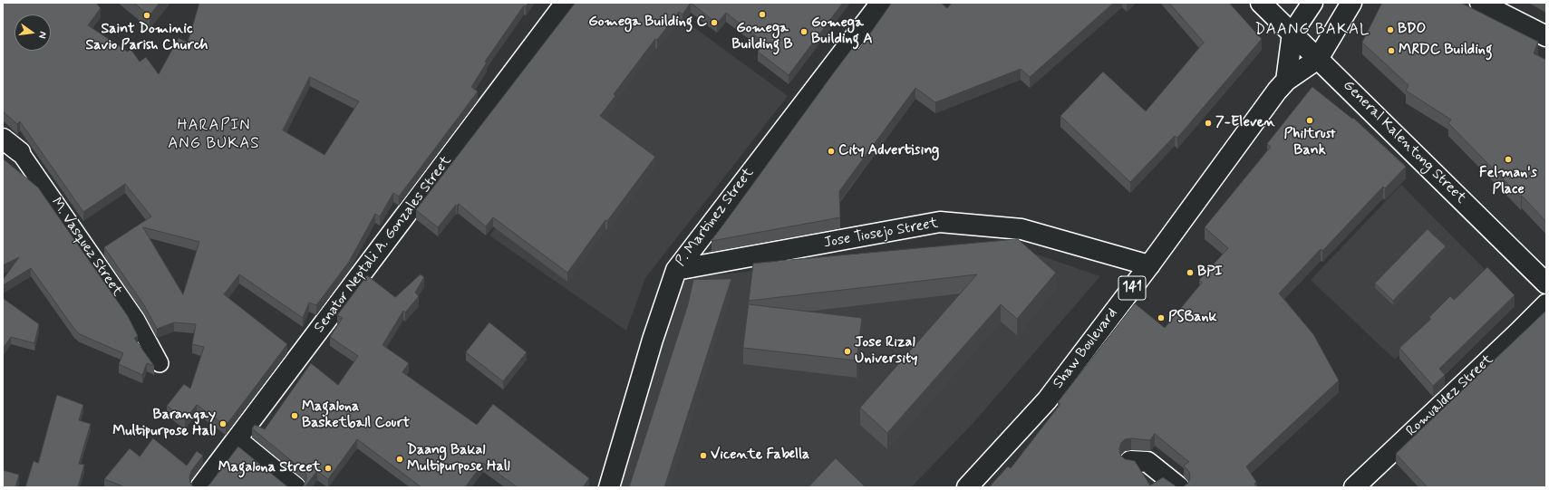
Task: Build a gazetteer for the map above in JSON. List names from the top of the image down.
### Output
{
  "streets": {
    "street": [
      "General Kalentong Street",
      "P. Martinez Street",
      "Jose Tiosejo Street",
      "Senator Neptali A. Gonzales Street",
      "M. Vasquez Street",
      "141",
      "Shaw Boulevard",
      "Romualdez Street"
    ]
  },
  "crossings": [
    ["General Kalentong Street", "Shaw Boulevard"],
    ["P. Martinez Street", "Jose Tiosejo Street"],
    ["Jose Tiosejo Street", "Shaw Boulevard"]
  ],
  "districts": ["DAANG BAKAL", "HARAPIN ANG BUKAS"],
  "places": [
    "Gomega Building B",
    "Saint Dominic Savio Parish Church",
    "Gomega Building C",
    "BDO",
    "Gomega Building A",
    "MRDC Building",
    "Philtrust Bank",
    "7-Eleven",
    "City Advertising",
    "Felman's Place",
    "BPI",
    "PSBank",
    "Jose Rizal University",
    "Magalona Basketball Court",
    "Barangay Multipurpose Hall",
    "Vicente Fabella",
    "Daang Bakal Multipurpose Hall",
    "Magalona Street"
  ],
  "north": "right"
}
